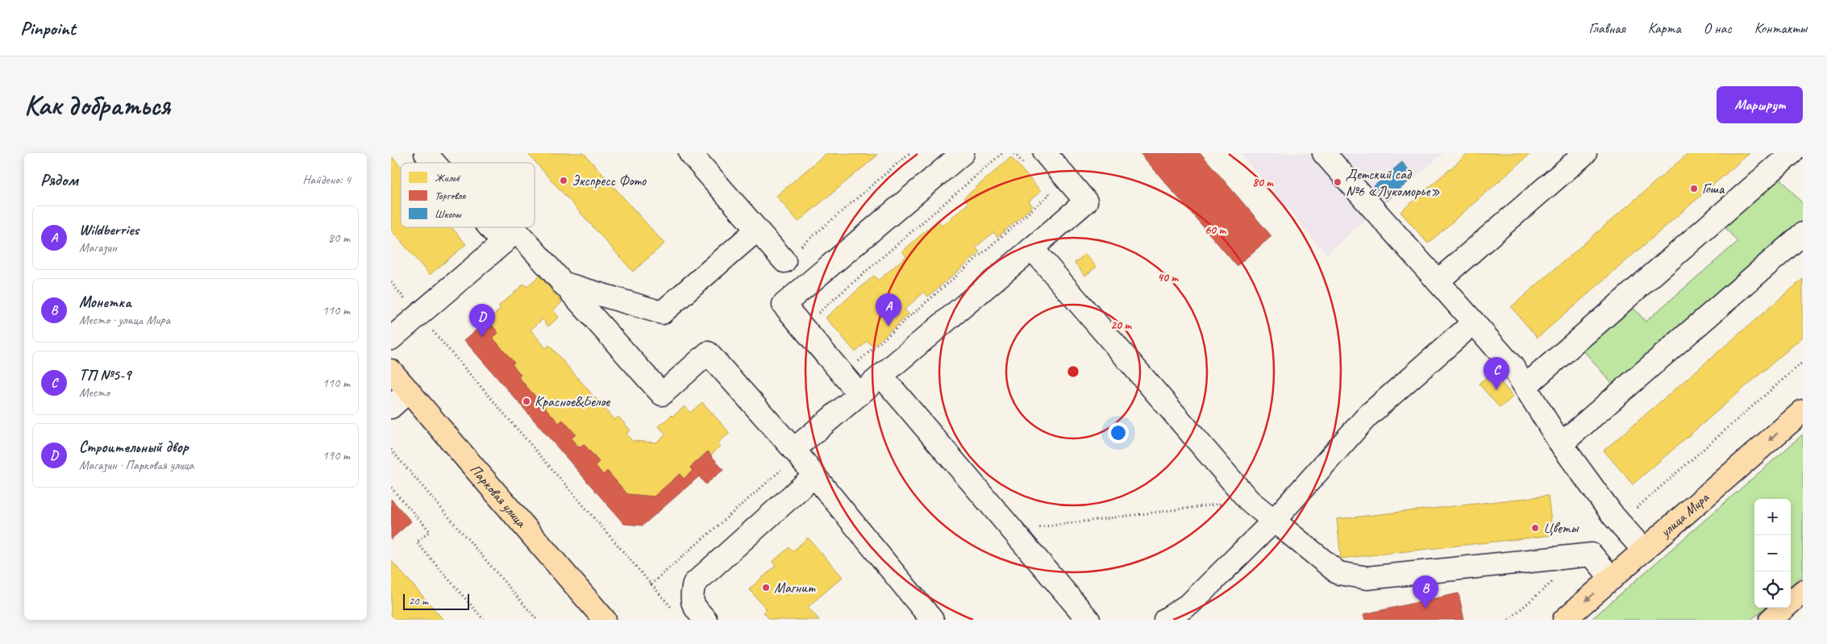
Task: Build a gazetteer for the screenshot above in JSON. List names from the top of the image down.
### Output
{
  "streets": {
    "main road": ["Парковая улица", "улица Мира"]
  },
  "one_way": ["улица Мира"],
  "places": [
    "Экспресс Фото",
    "Детский сад №6 «Лукоморье»",
    "Гоша",
    "Красное&Белое",
    "Цветы",
    "Магнит"
  ],
  "legend": ["Жильё", "Торговля", "Школы"],
  "scale_bar": "20 m",
  "page": {
    "header": "Pinpoint",
    "nav": [
      "Главная",
      "Карта",
      "О нас",
      "Контакты"
    ],
    "buttons": "Маршрут",
    "title": "Как добраться",
    "heading": ["Рядом", "Найдено: 4"],
    "list": [
      {
        "mark": "A",
        "name": "Wildberries",
        "note": "Магазин",
        "value": "80 m"
      },
      {
        "mark": "B",
        "name": "Монетка",
        "note": "Место · улица Мира",
        "value": "110 m"
      },
      {
        "mark": "C",
        "name": "ТП №5-9",
        "note": "Место",
        "value": "110 m"
      },
      {
        "mark": "D",
        "name": "Строительный двор",
        "note": "Магазин · Парковая улица",
        "value": "190 m"
      }
    ],
    "pins": [
      "A",
      "D",
      "C",
      "B"
    ],
    "map_buttons": ["+", "−"],
    "scale": "20 m"
  },
  "rings": [
    "80 m",
    "60 m",
    "40 m",
    "20 m"
  ]
}
